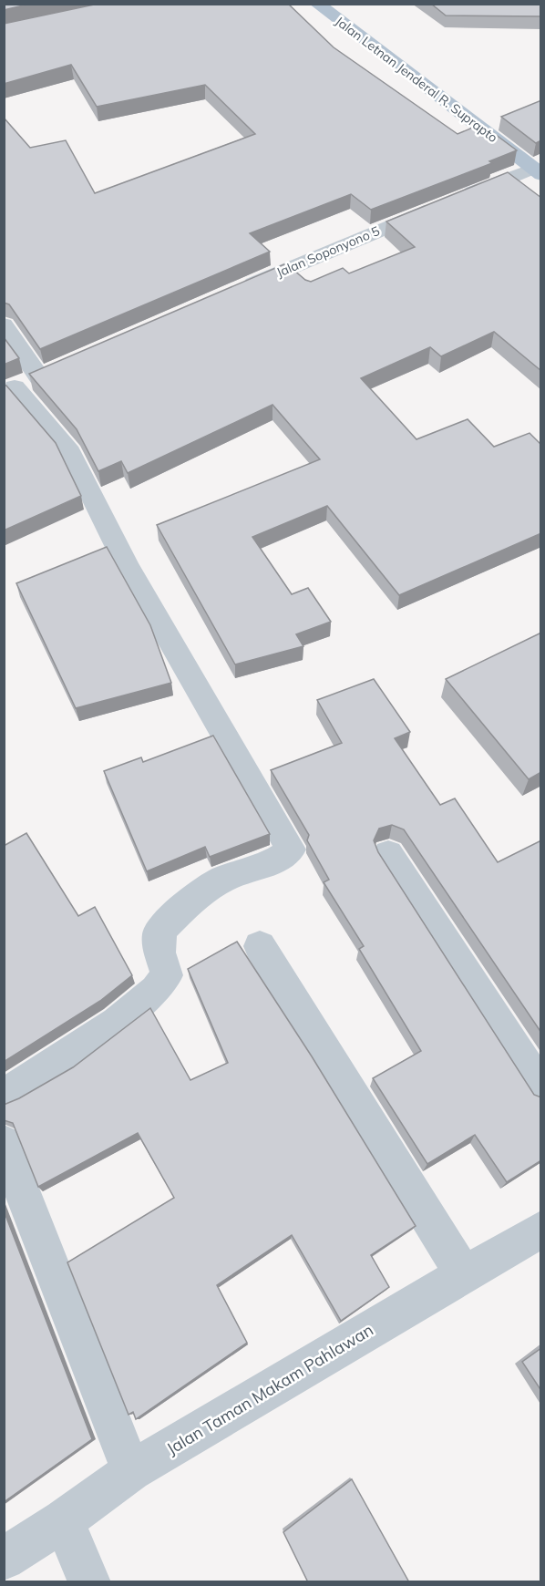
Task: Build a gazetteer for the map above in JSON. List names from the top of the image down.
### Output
{
  "streets": {
    "main road": ["Jalan Letnan Jenderal R. Suprapto"],
    "street": ["Jalan Soponyono 5", "Jalan Taman Makam Pahlawan"]
  },
  "crossings": [
    ["Jalan Letnan Jenderal R. Suprapto", "Jalan Soponyono 5"]
  ]
}
